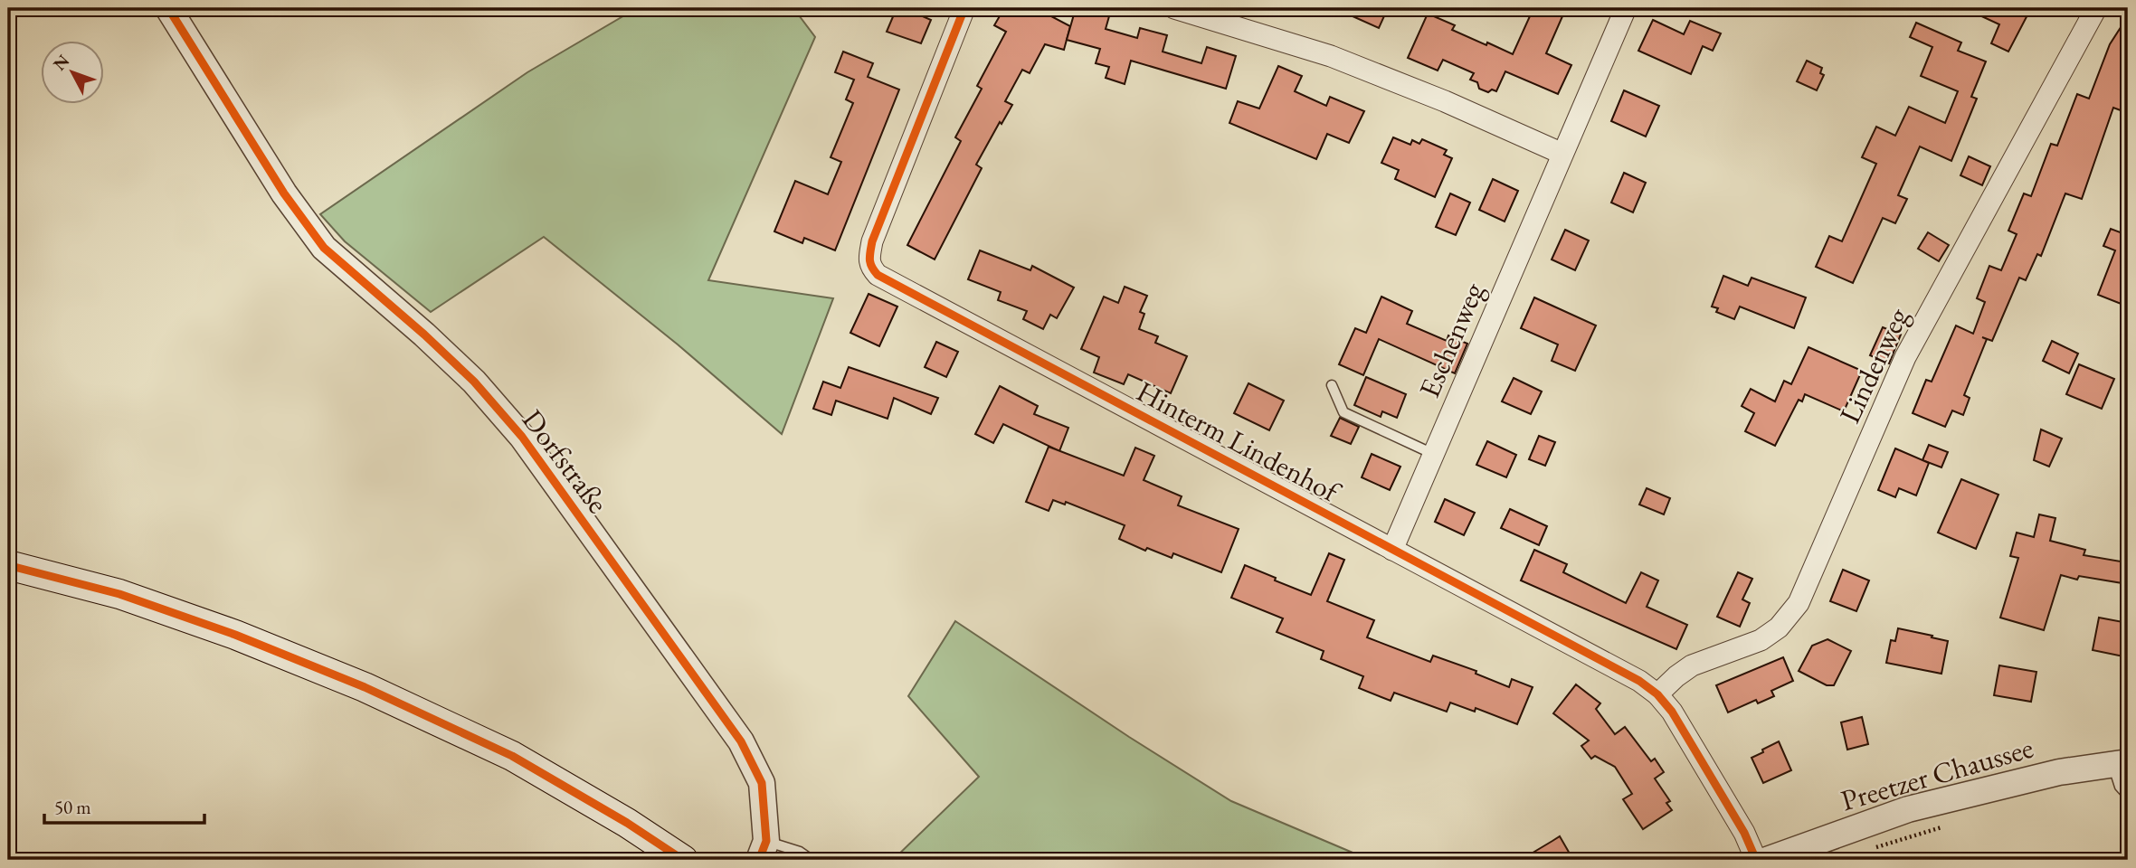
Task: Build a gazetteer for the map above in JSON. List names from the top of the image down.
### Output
{
  "streets": {
    "street": [
      "Eschenweg",
      "Lindenweg",
      "Hinterm Lindenhof",
      "Dorfstraße",
      "Preetzer Chaussee"
    ]
  },
  "crossings": [
    ["Eschenweg", "Hinterm Lindenhof"],
    ["Lindenweg", "Hinterm Lindenhof"]
  ],
  "scale_bar": "50 m",
  "north": "top left"
}
